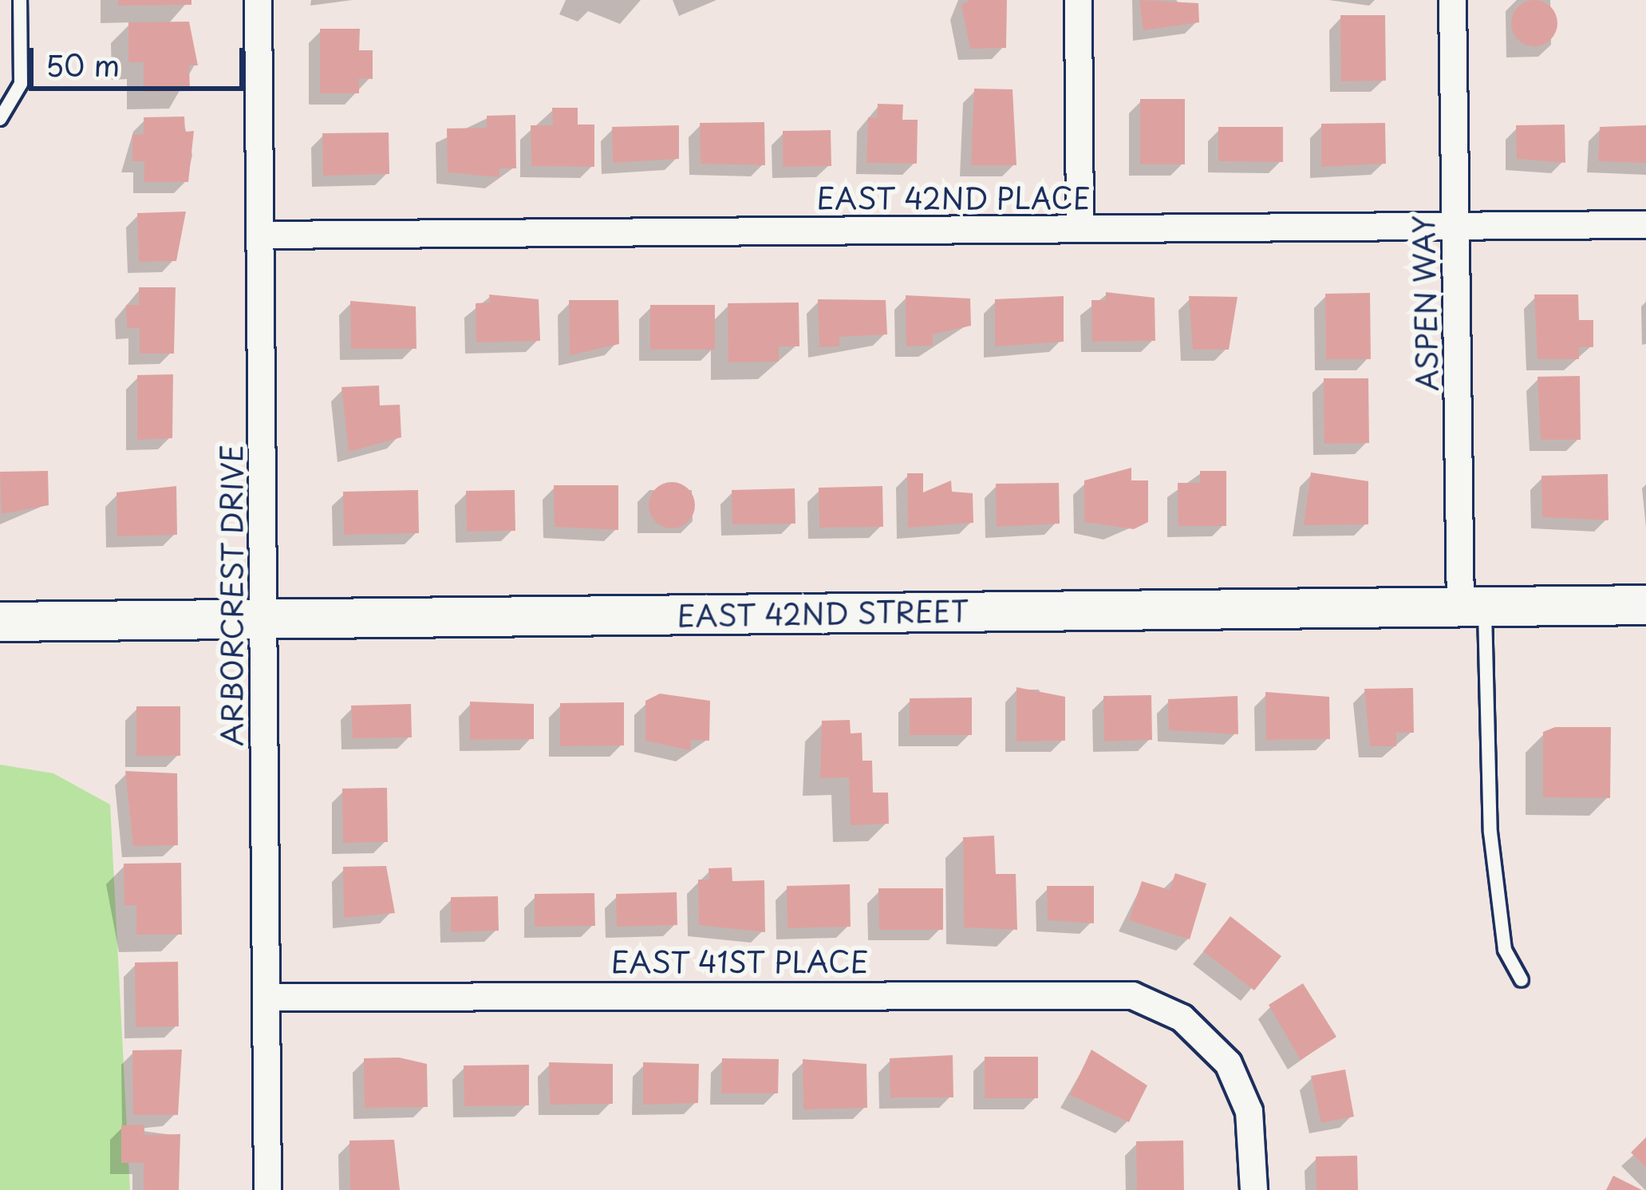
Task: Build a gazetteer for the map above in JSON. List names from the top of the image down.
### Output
{
  "streets": {
    "street": [
      "EAST 42ND PLACE",
      "ASPEN WAY",
      "ARBORCREST DRIVE",
      "EAST 42ND STREET",
      "EAST 41ST PLACE"
    ]
  },
  "crossings": [
    ["EAST 42ND PLACE", "ASPEN WAY"],
    ["EAST 42ND PLACE", "ARBORCREST DRIVE"],
    ["ASPEN WAY", "EAST 42ND STREET"],
    ["ARBORCREST DRIVE", "EAST 42ND STREET"],
    ["ARBORCREST DRIVE", "EAST 41ST PLACE"]
  ],
  "scale_bar": "50 m"
}
